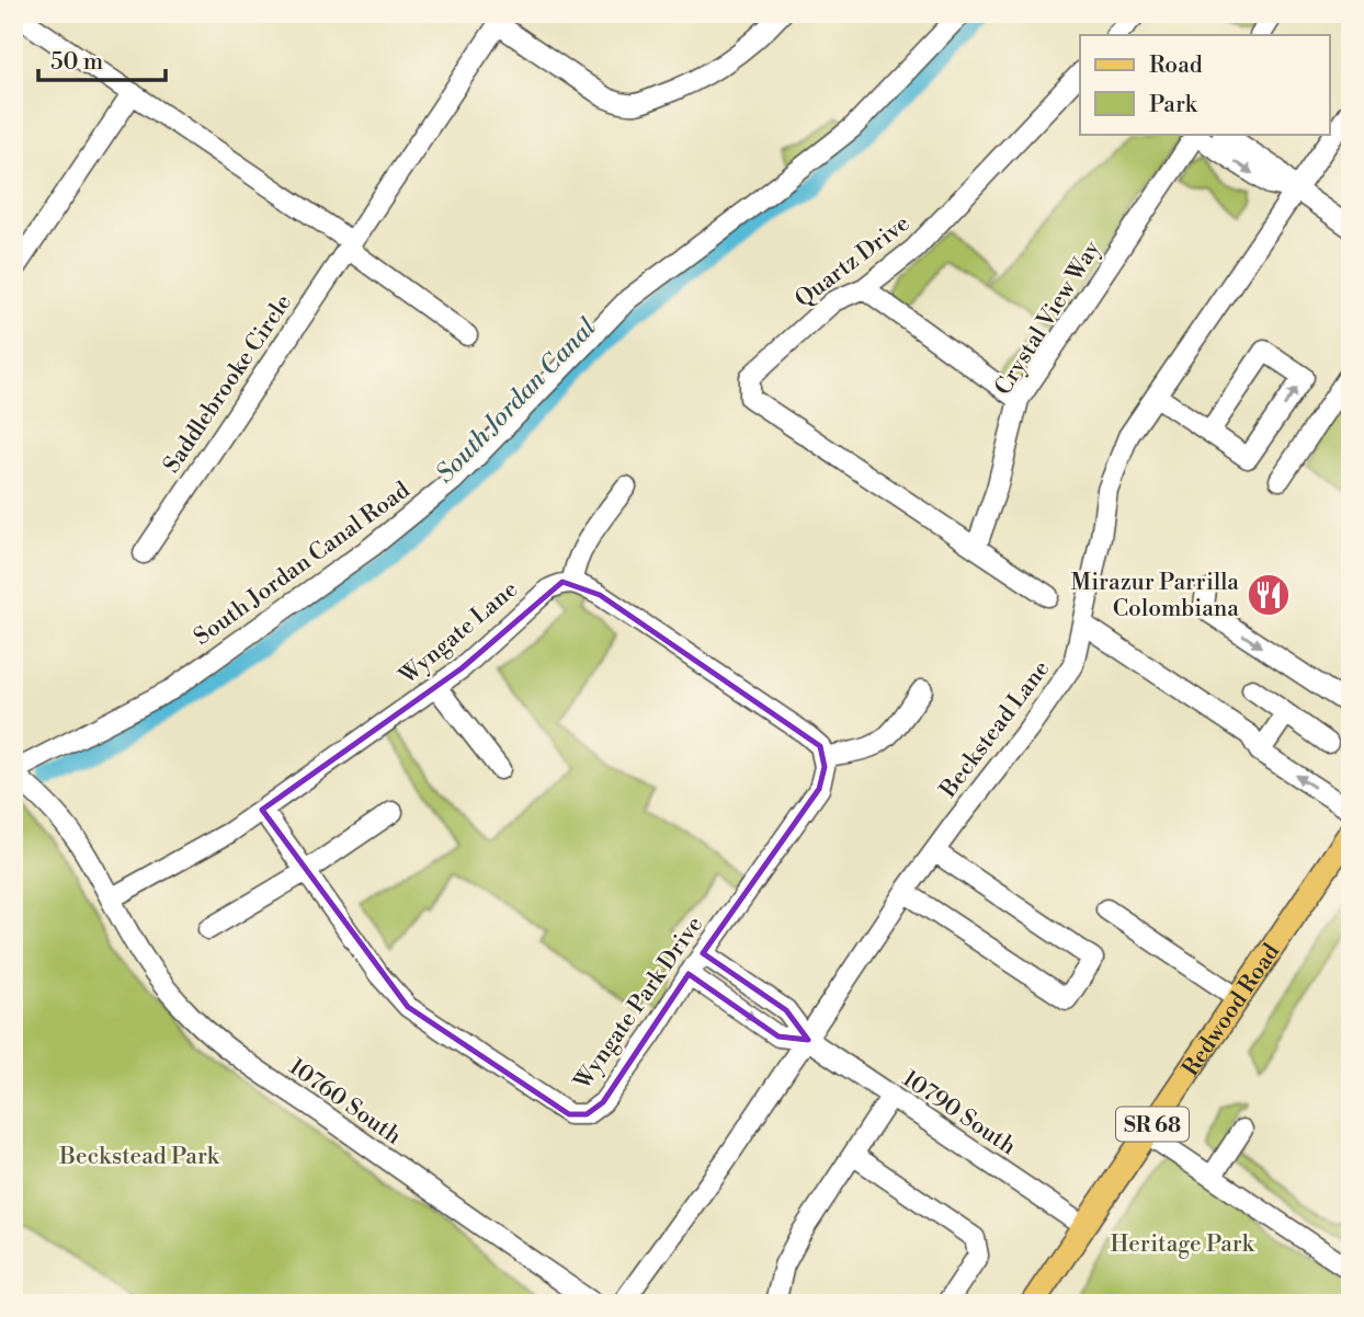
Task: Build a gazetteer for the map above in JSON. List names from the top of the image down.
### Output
{
  "streets": {
    "main road": ["Redwood Road", "SR 68"],
    "street": [
      "Quartz Drive",
      "Crystal View Way",
      "Saddlebrooke Circle",
      "South Jordan Canal Road",
      "Wyngate Lane",
      "Beckstead Lane",
      "Wyngate Park Drive",
      "10760 South",
      "10790 South"
    ]
  },
  "crossings": [
    ["Quartz Drive", "Crystal View Way"],
    ["South Jordan Canal Road", "10760 South"],
    ["Wyngate Lane", "Wyngate Park Drive"],
    ["Wyngate Lane", "10760 South"],
    ["Beckstead Lane", "10790 South"],
    ["Wyngate Park Drive", "10790 South"],
    ["Redwood Road", "10790 South"]
  ],
  "water": ["South Jordan Canal"],
  "parks": ["Beckstead Park", "Heritage Park"],
  "places": {
    "restaurant": ["Mirazur Parrilla Colombiana"]
  },
  "legend": ["Road", "Park"],
  "scale_bar": "50 m"
}
